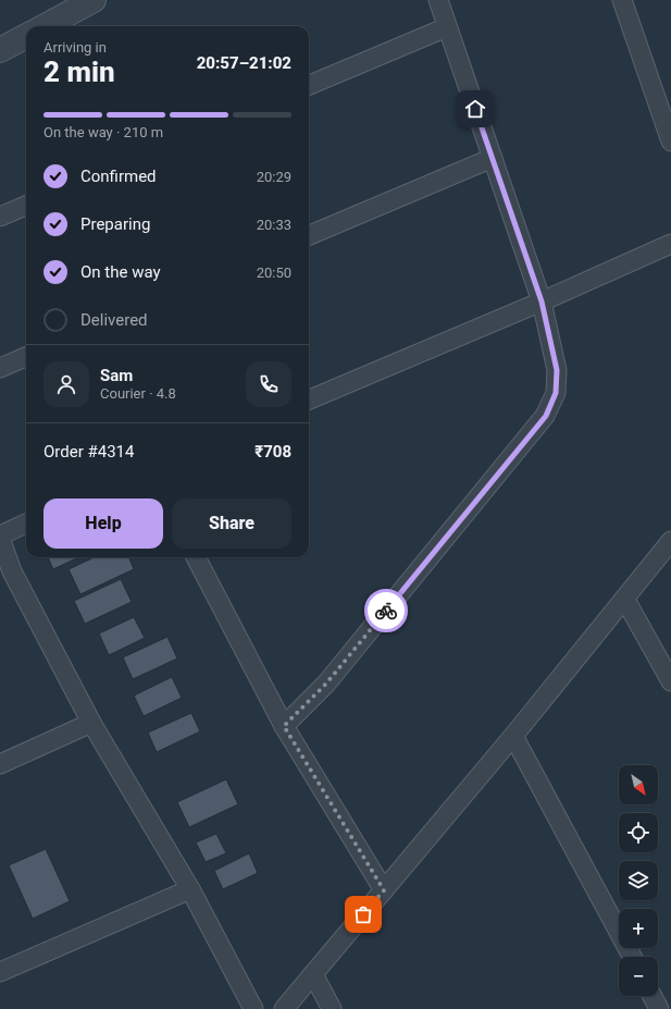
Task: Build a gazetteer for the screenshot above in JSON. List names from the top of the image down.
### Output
{
  "north": "bottom right",
  "page": {
    "heading": ["2 min", "Arriving in", "20:57–21:02"],
    "panel": [
      "Sam",
      "Courier · 4.8",
      "Order #4314",
      "₹708"
    ],
    "bar": "On the way · 210 m",
    "list": [
      ["Confirmed", "20:29"],
      ["Preparing", "20:33"],
      ["On the way", "20:50"],
      "Delivered"
    ],
    "buttons": ["Help", "Share"],
    "map_buttons": ["+", "−"]
  }
}
